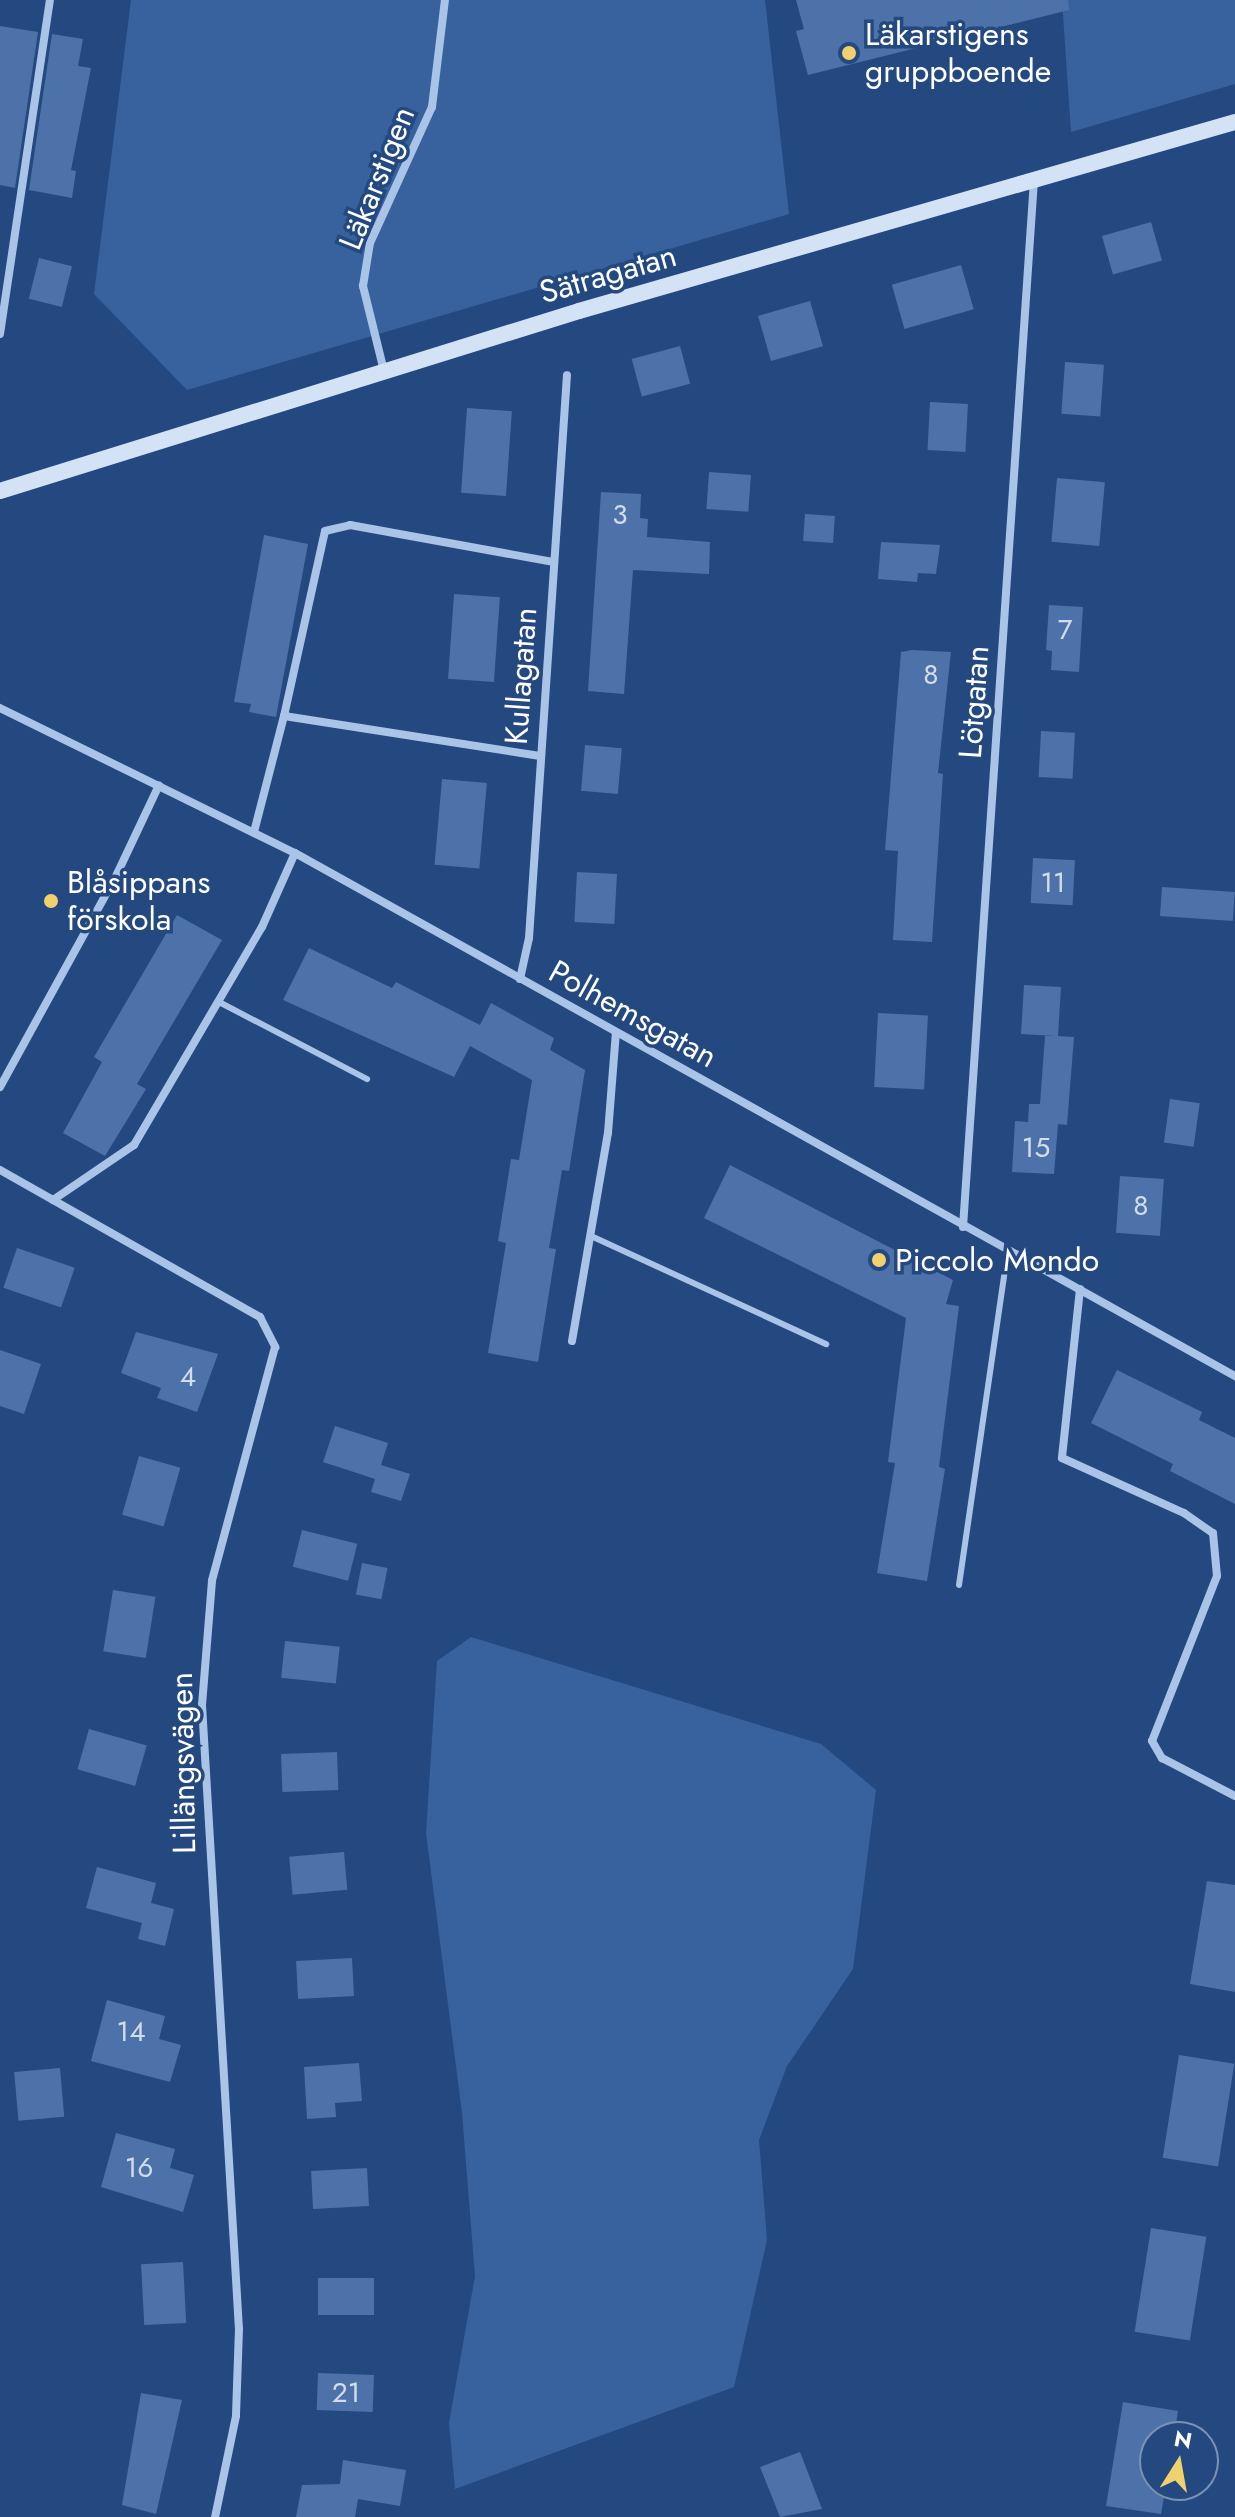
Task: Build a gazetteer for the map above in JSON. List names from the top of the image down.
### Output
{
  "streets": {
    "street": [
      "Läkarstigen",
      "Sätragatan",
      "Kullagatan",
      "Lötgatan",
      "Polhemsgatan",
      "Lillängsvägen"
    ]
  },
  "crossings": [
    ["Läkarstigen", "Sätragatan"],
    ["Sätragatan", "Lötgatan"],
    ["Kullagatan", "Polhemsgatan"],
    ["Lötgatan", "Polhemsgatan"]
  ],
  "places": ["Läkarstigens gruppboende", "Blåsippans förskola", "Piccolo Mondo"],
  "house_numbers": [
    "3",
    "7",
    "8",
    "11",
    "15",
    "8",
    "4",
    "14",
    "16",
    "21"
  ],
  "north": "top"
}
